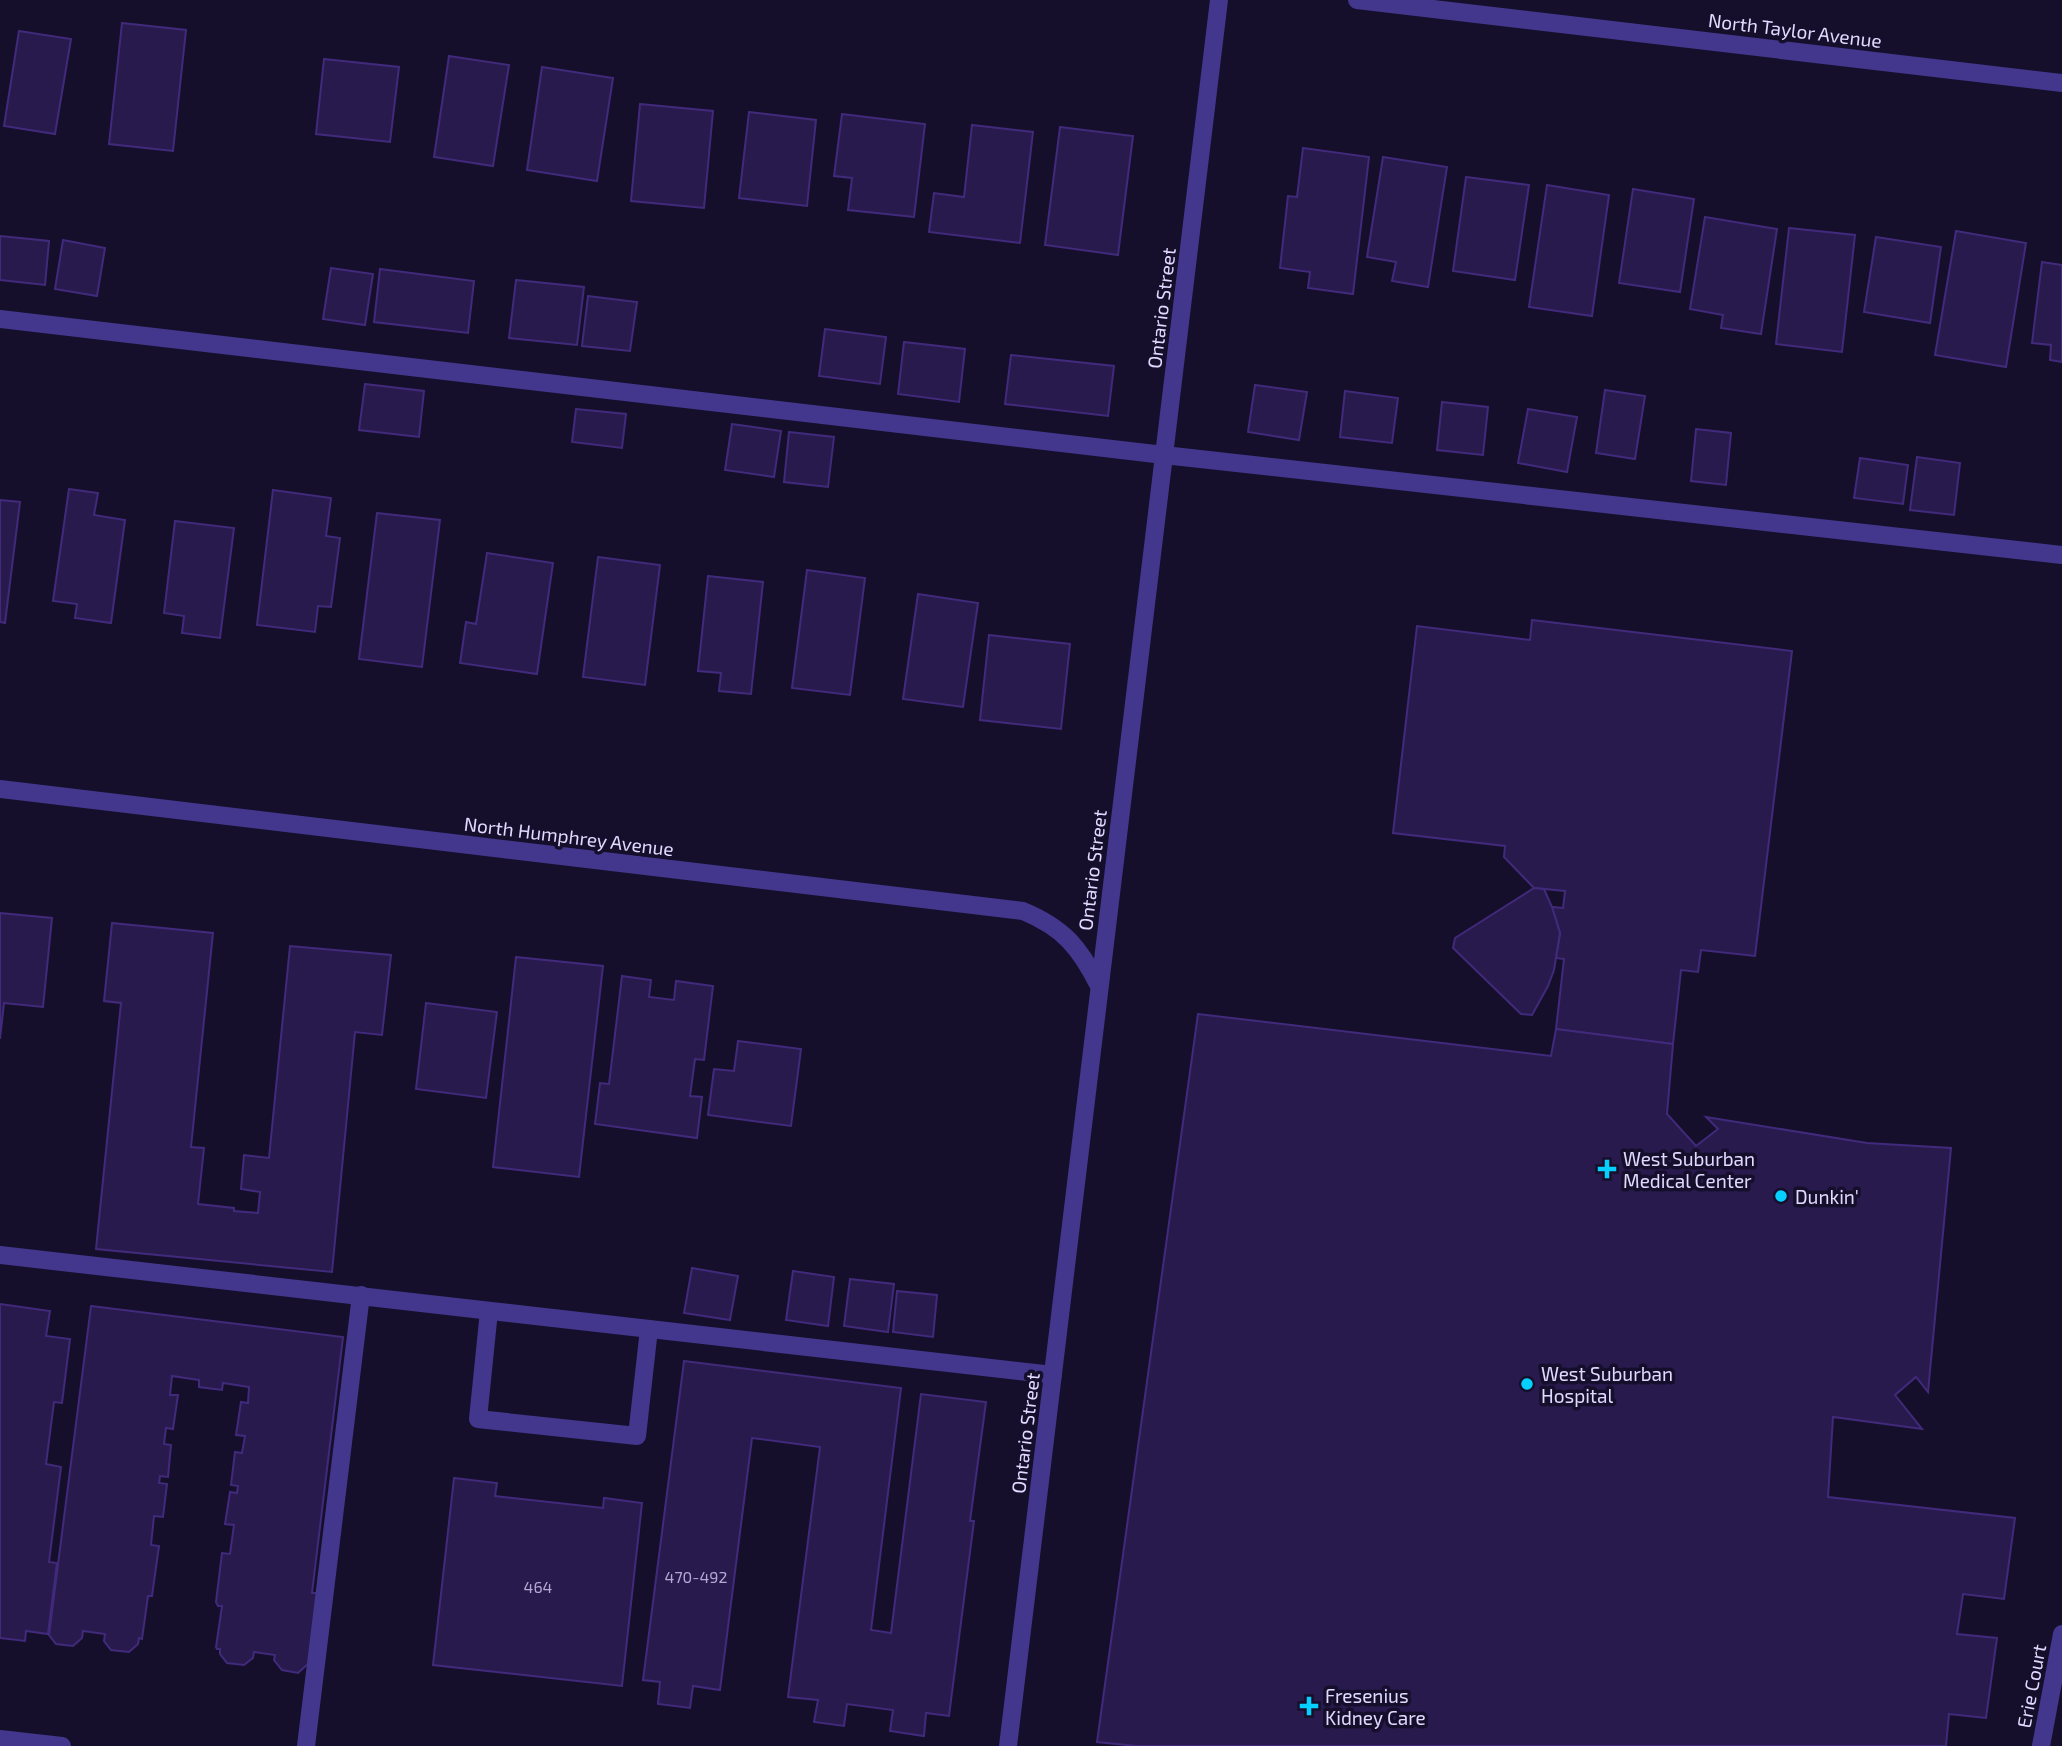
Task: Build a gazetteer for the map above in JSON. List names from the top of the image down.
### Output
{
  "streets": {
    "street": [
      "North Taylor Avenue",
      "Ontario Street",
      "North Humphrey Avenue",
      "Erie Court"
    ]
  },
  "crossings": [
    ["Ontario Street", "North Humphrey Avenue"]
  ],
  "places": {
    "health": ["West Suburban Medical Center", "Fresenius Kidney Care"],
    "other": ["Dunkin'", "West Suburban Hospital"]
  },
  "house_numbers": ["470-492", "464"]
}
